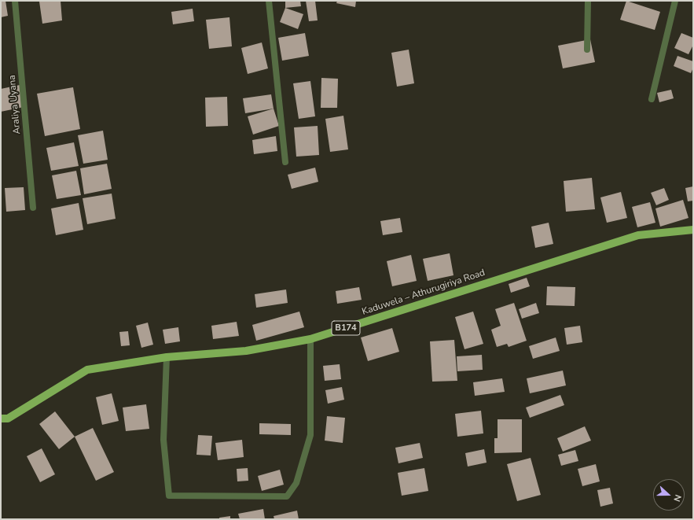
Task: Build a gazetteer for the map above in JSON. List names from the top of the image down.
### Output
{
  "streets": {
    "main road": ["Kaduwela – Athurugiriya Road", "B174"],
    "street": ["Araliya Uyana"]
  },
  "north": "right"
}
